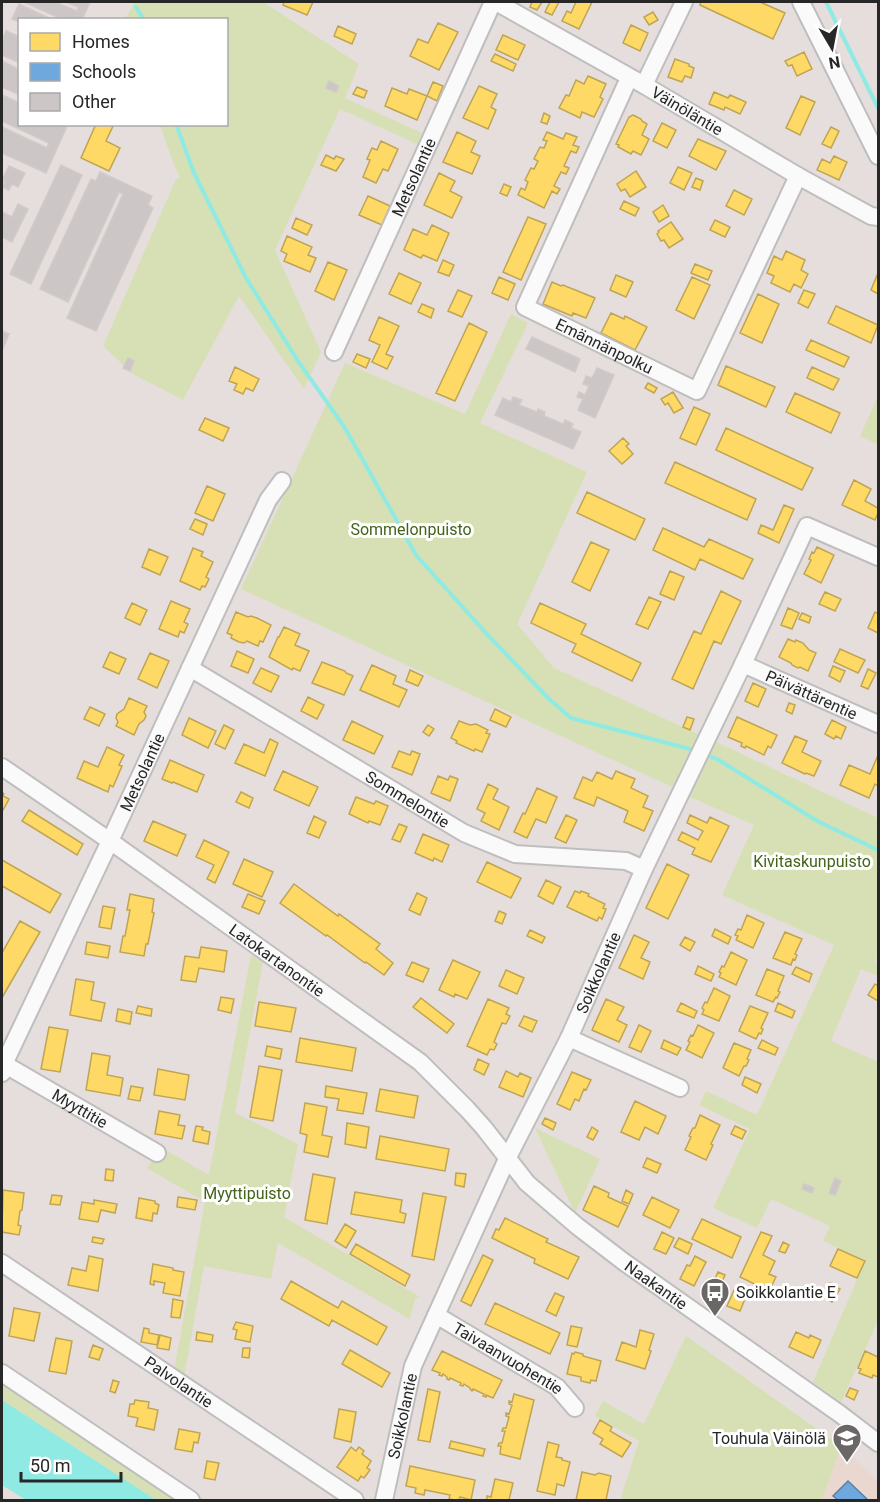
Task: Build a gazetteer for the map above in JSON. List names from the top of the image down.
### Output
{
  "streets": {
    "street": [
      "Väinöläntie",
      "Metsolantie",
      "Emännänpolku",
      "Päivättärentie",
      "Sommelontie",
      "Latokartanontie",
      "Soikkolantie",
      "Myyttitie",
      "Naakantie",
      "Taivaanvuohentie",
      "Palvolantie"
    ]
  },
  "crossings": [
    ["Väinöläntie", "Metsolantie"],
    ["Väinöläntie", "Emännänpolku"],
    ["Metsolantie", "Sommelontie"],
    ["Metsolantie", "Latokartanontie"],
    ["Metsolantie", "Myyttitie"],
    ["Päivättärentie", "Soikkolantie"],
    ["Sommelontie", "Soikkolantie"],
    ["Latokartanontie", "Soikkolantie"],
    ["Latokartanontie", "Naakantie"],
    ["Soikkolantie", "Taivaanvuohentie"]
  ],
  "parks": ["Sommelonpuisto", "Kivitaskunpuisto", "Myyttipuisto"],
  "places": {
    "bus stop": ["Soikkolantie E"],
    "school or university": ["Touhula Väinölä"]
  },
  "legend": ["Homes", "Schools", "Other"],
  "scale_bar": "50 m",
  "north": "bottom"
}
